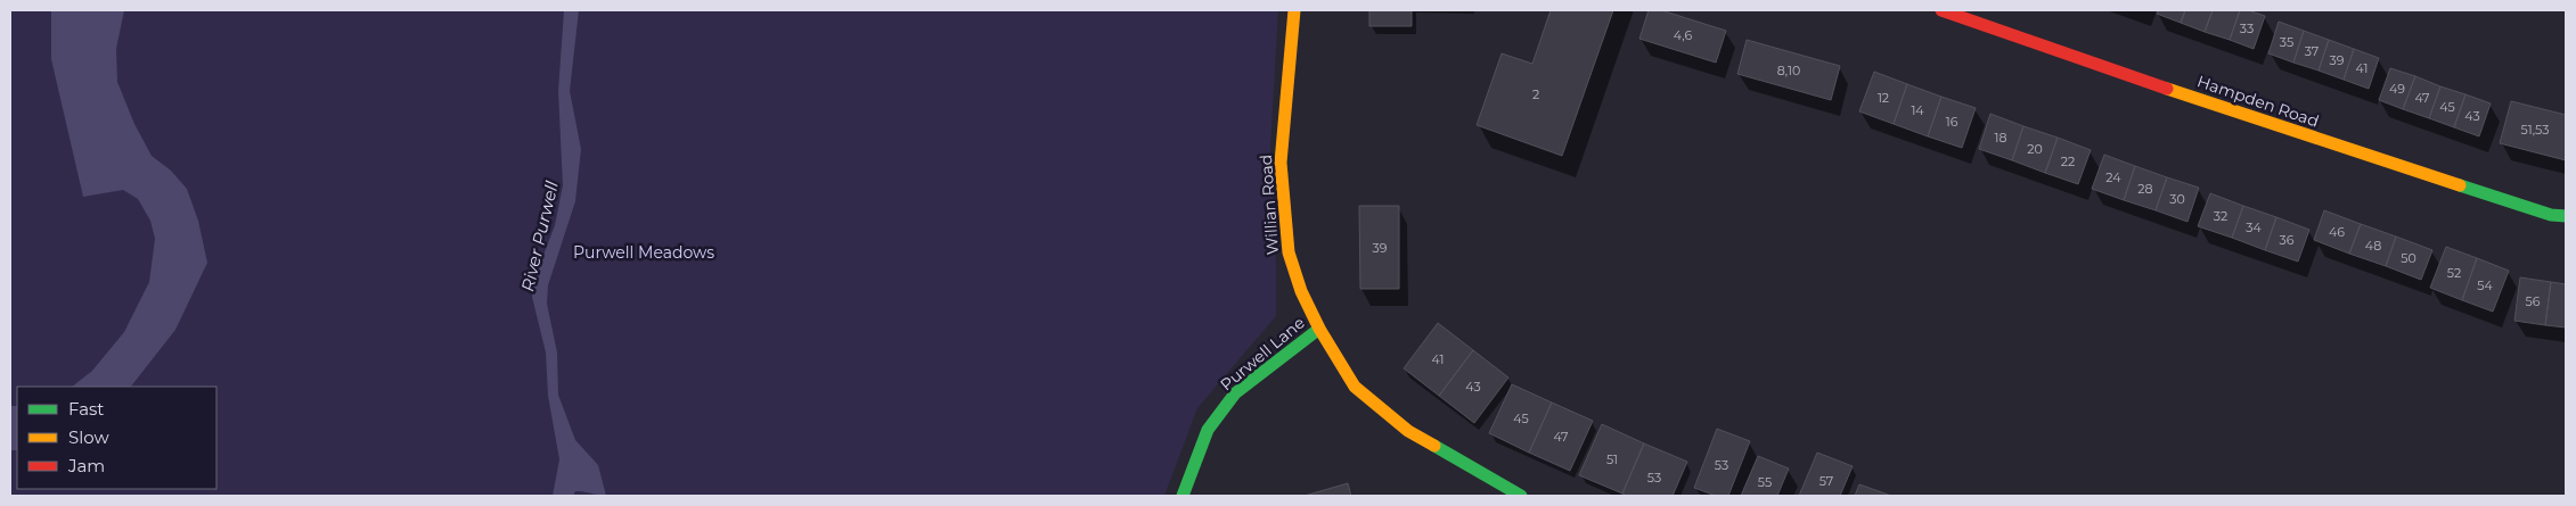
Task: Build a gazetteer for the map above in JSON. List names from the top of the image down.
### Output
{
  "streets": {
    "street": ["Hampden Road", "Willian Road", "Purwell Lane"]
  },
  "crossings": [
    ["Willian Road", "Purwell Lane"]
  ],
  "water": ["River Purwell"],
  "parks": ["Purwell Meadows"],
  "house_numbers": [
    "33",
    "4,6",
    "35",
    "37",
    "39",
    "41",
    "8,10",
    "49",
    "2",
    "12",
    "47",
    "45",
    "14",
    "43",
    "16",
    "51,53",
    "18",
    "20",
    "22",
    "24",
    "28",
    "30",
    "32",
    "34",
    "46",
    "36",
    "48",
    "39",
    "50",
    "52",
    "54",
    "56",
    "41",
    "43",
    "45",
    "47",
    "51",
    "53",
    "53",
    "57",
    "55"
  ],
  "legend": ["Fast", "Slow", "Jam"]
}
